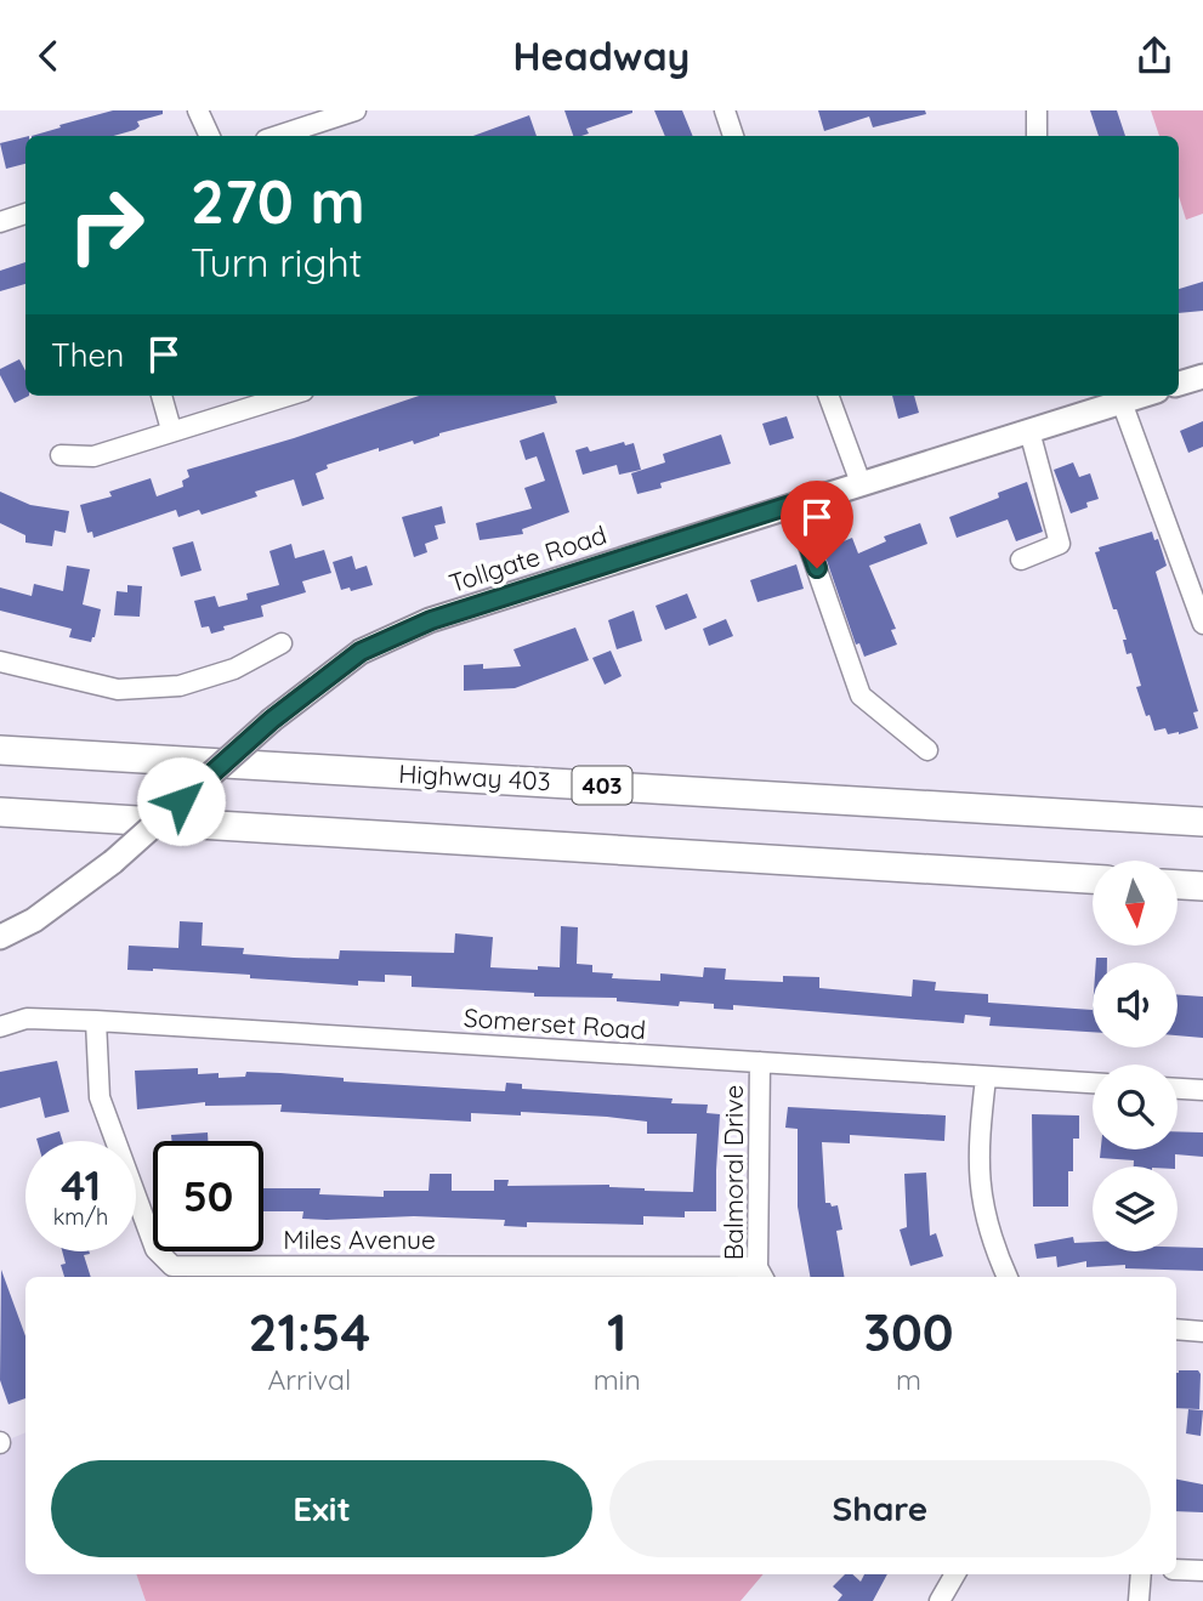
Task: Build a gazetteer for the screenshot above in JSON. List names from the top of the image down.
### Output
{
  "streets": {
    "highway": ["Highway 403", "403"],
    "main road": ["Tollgate Road"],
    "street": ["Somerset Road", "Balmoral Drive", "Miles Avenue"]
  },
  "crossings": [
    ["Somerset Road", "Balmoral Drive"],
    ["Somerset Road", "Miles Avenue"],
    ["Balmoral Drive", "Miles Avenue"]
  ],
  "north": "bottom",
  "page": {
    "header": "Headway",
    "turn": ["270 m", "Turn right"],
    "then": "Then",
    "speed": "41 km/h",
    "limit": "50",
    "eta": [
      "21:54",
      "Arrival",
      "1",
      "min",
      "300",
      "m"
    ],
    "buttons": ["Exit", "Share"]
  }
}
